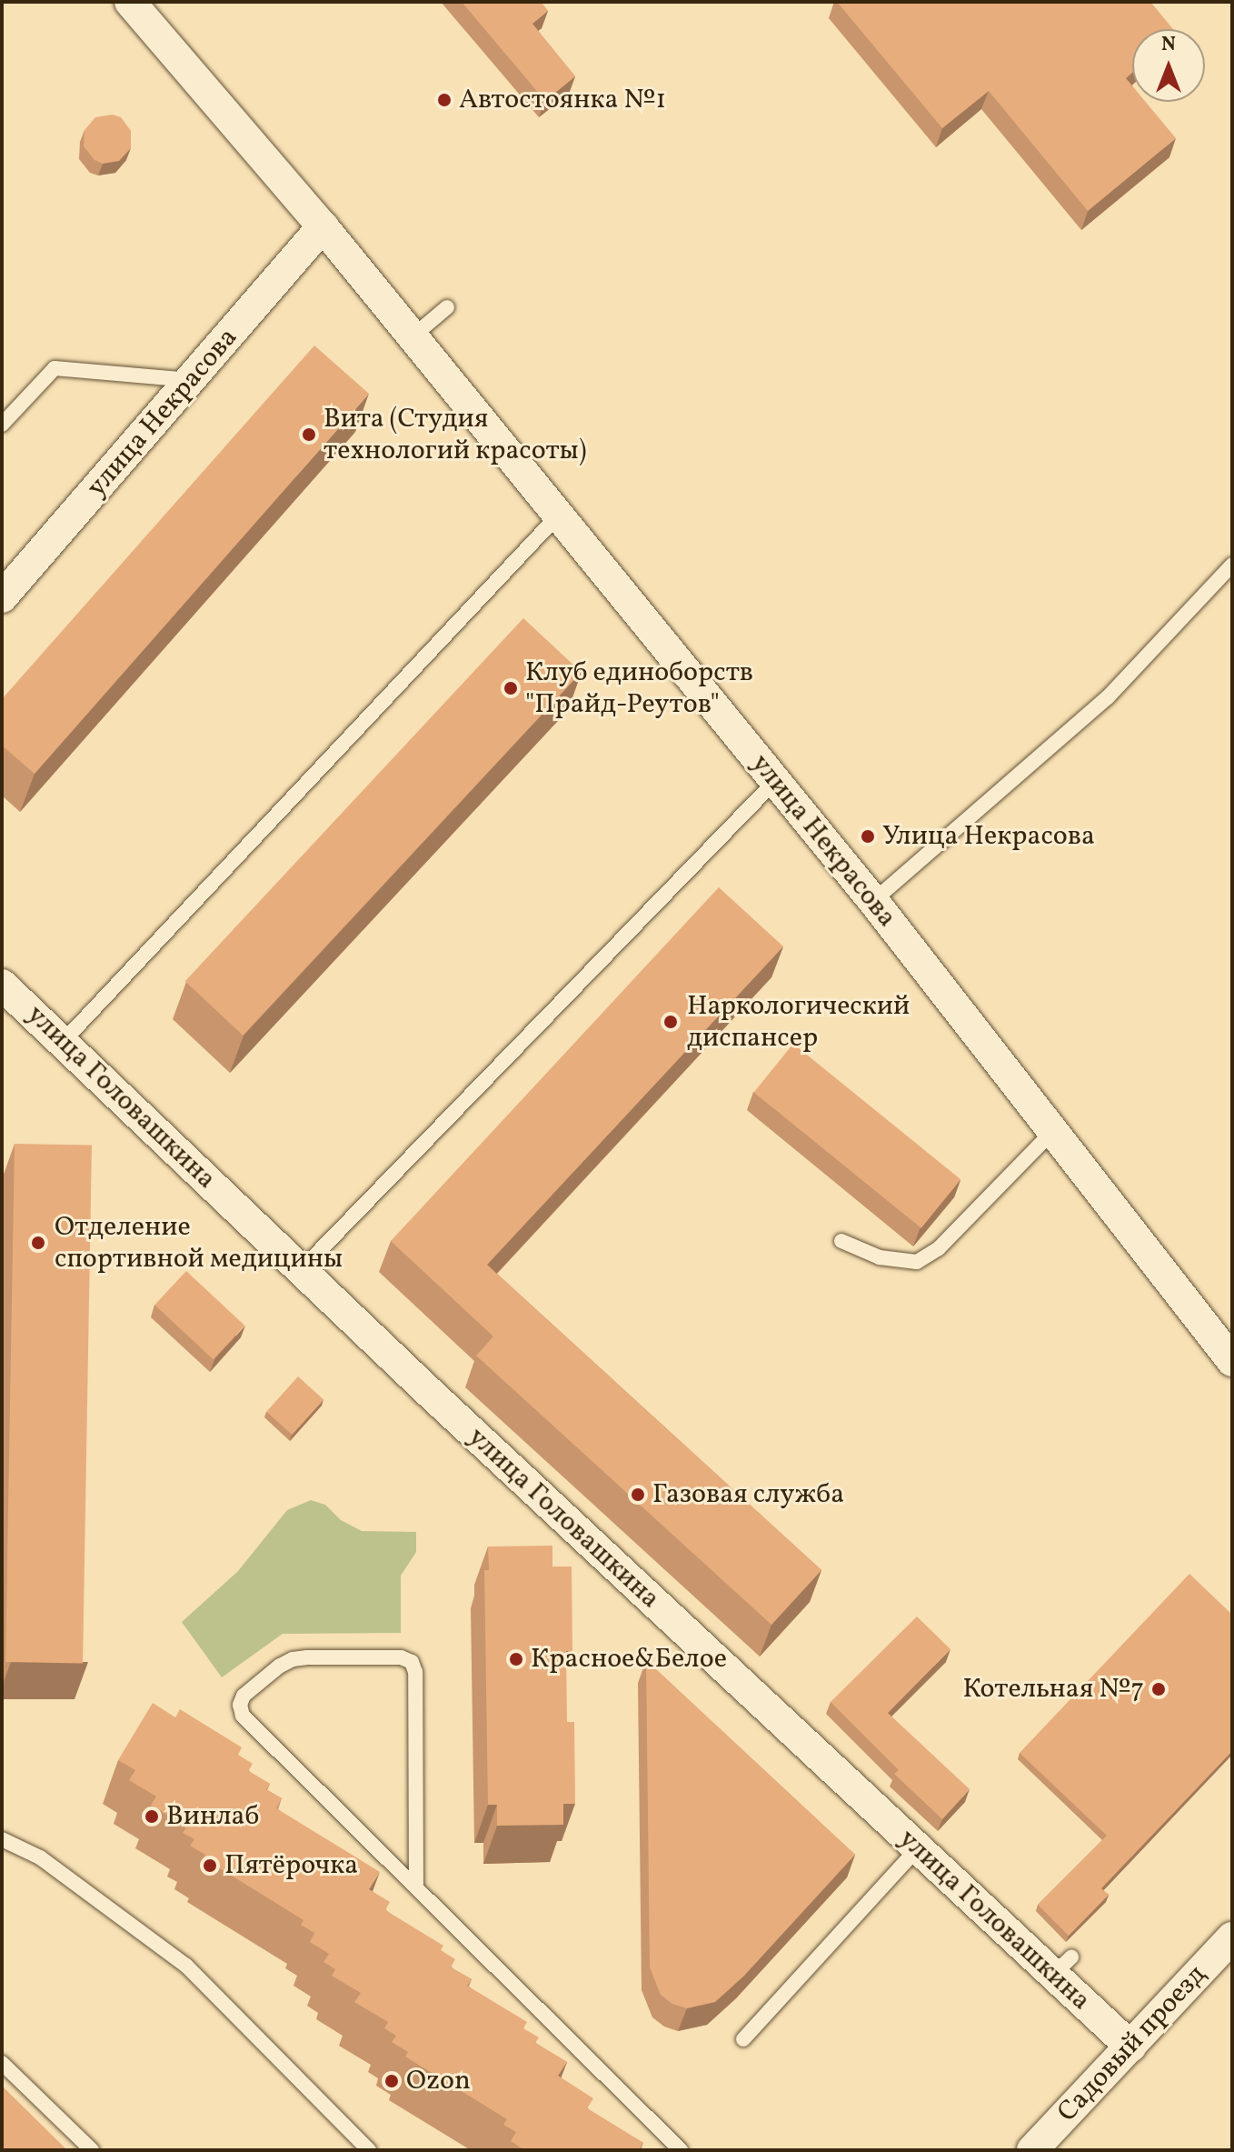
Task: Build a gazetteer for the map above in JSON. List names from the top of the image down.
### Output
{
  "streets": {
    "street": ["улица Некрасова", "улица Головашкина", "Садовый проезд"]
  },
  "crossings": [
    ["улица Головашкина", "Садовый проезд"]
  ],
  "places": [
    "Автостоянка №1",
    "Вита (Студия технологий красоты)",
    "Клуб единоборств \"Прайд-Реутов\"",
    "Улица Некрасова",
    "Наркологический диспансер",
    "Отделение спортивной медицины",
    "Газовая служба",
    "Красное&Белое",
    "Котельная №7",
    "Винлаб",
    "Пятёрочка",
    "Ozon"
  ],
  "north": "top"
}
